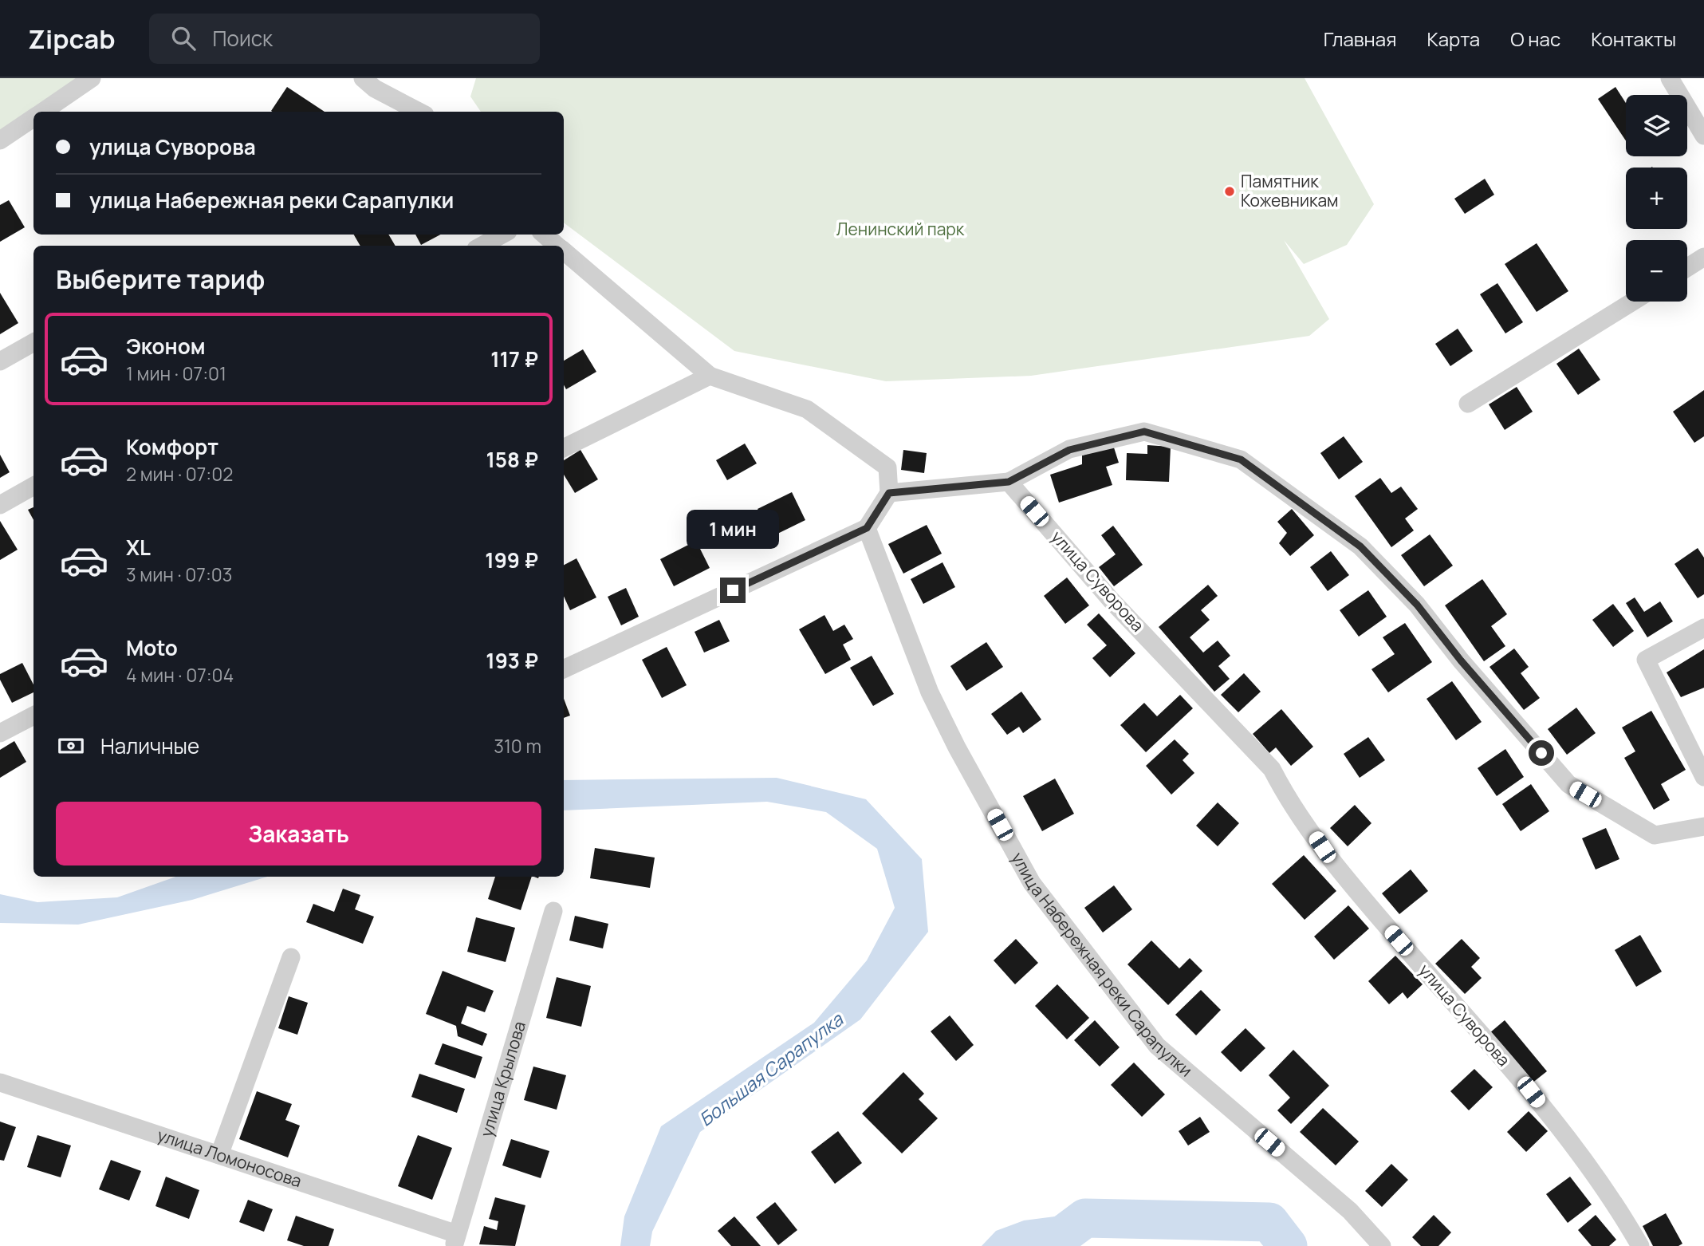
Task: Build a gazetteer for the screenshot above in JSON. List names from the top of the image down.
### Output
{
  "streets": {
    "street": [
      "улица Суворова",
      "улица Набережная реки Сарапулки",
      "улица Крылова",
      "улица Ломоносова"
    ]
  },
  "crossings": [
    ["улица Крылова", "улица Ломоносова"]
  ],
  "water": ["Большая Сарапулка"],
  "parks": ["Ленинский парк"],
  "places": ["Памятник Кожевникам"],
  "page": {
    "header": "Zipcab",
    "search": "Поиск",
    "nav": [
      "Главная",
      "Карта",
      "О нас",
      "Контакты"
    ],
    "map_buttons": ["+", "−"],
    "banner": ["улица Суворова", "улица Набережная реки Сарапулки"],
    "heading": "Выберите тариф",
    "list": [
      {
        "name": "Эконом",
        "note": "1 мин · 07:01",
        "value": "117 ₽"
      },
      {
        "name": "Комфорт",
        "note": "2 мин · 07:02",
        "value": "158 ₽"
      },
      {
        "name": "XL",
        "note": "3 мин · 07:03",
        "value": "199 ₽"
      },
      {
        "name": "Moto",
        "note": "4 мин · 07:04",
        "value": "193 ₽"
      }
    ],
    "bubble": "1 мин",
    "pay": ["Наличные", "310 m"],
    "buttons": "Заказать"
  }
}
